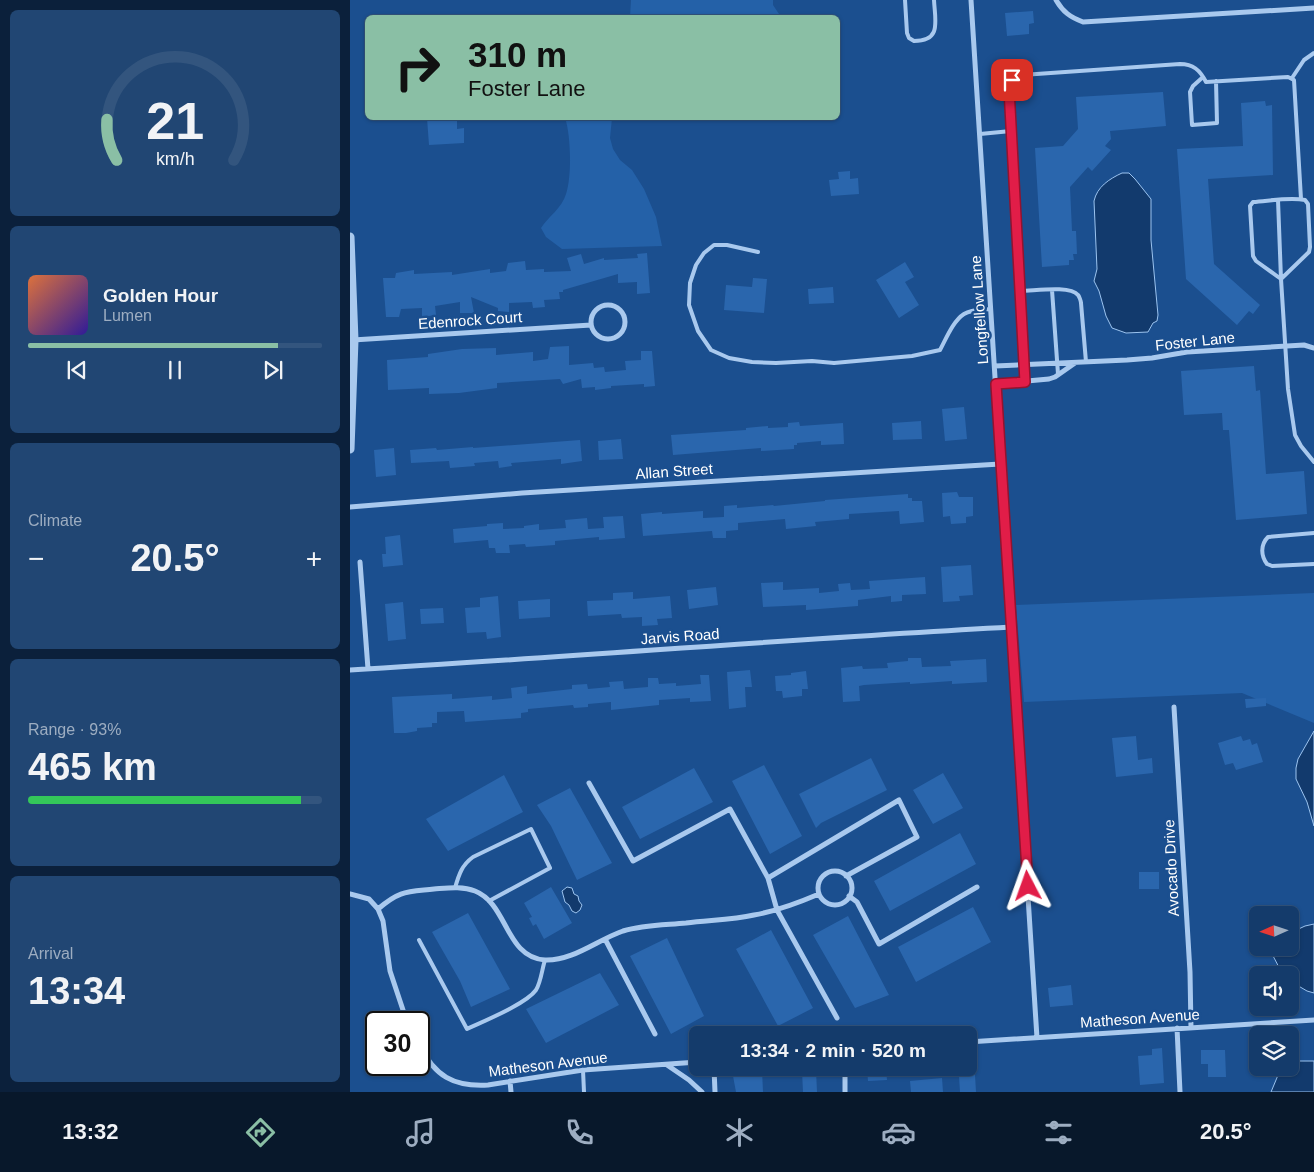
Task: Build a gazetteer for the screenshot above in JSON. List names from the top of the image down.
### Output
{
  "streets": {
    "street": [
      "Longfellow Lane",
      "Edenrock Court",
      "Foster Lane",
      "Allan Street",
      "Jarvis Road",
      "Avocado Drive",
      "Matheson Avenue"
    ]
  },
  "crossings": [
    ["Longfellow Lane", "Foster Lane"],
    ["Longfellow Lane", "Allan Street"],
    ["Longfellow Lane", "Jarvis Road"],
    ["Longfellow Lane", "Matheson Avenue"],
    ["Avocado Drive", "Matheson Avenue"]
  ],
  "north": "left",
  "page": {
    "turn": ["310 m", "Foster Lane"],
    "song": ["Golden Hour", "Lumen"],
    "tile": [
      "Climate",
      ["Range · 93%", "465 km"],
      ["Arrival", "13:34"]
    ],
    "heat": ["−", "20.5°", "+"],
    "limit": "30",
    "trip": "13:34 · 2 min · 520 m",
    "tabs": ["13:32", "20.5°"],
    "gauge": ["21", "km/h"]
  }
}
